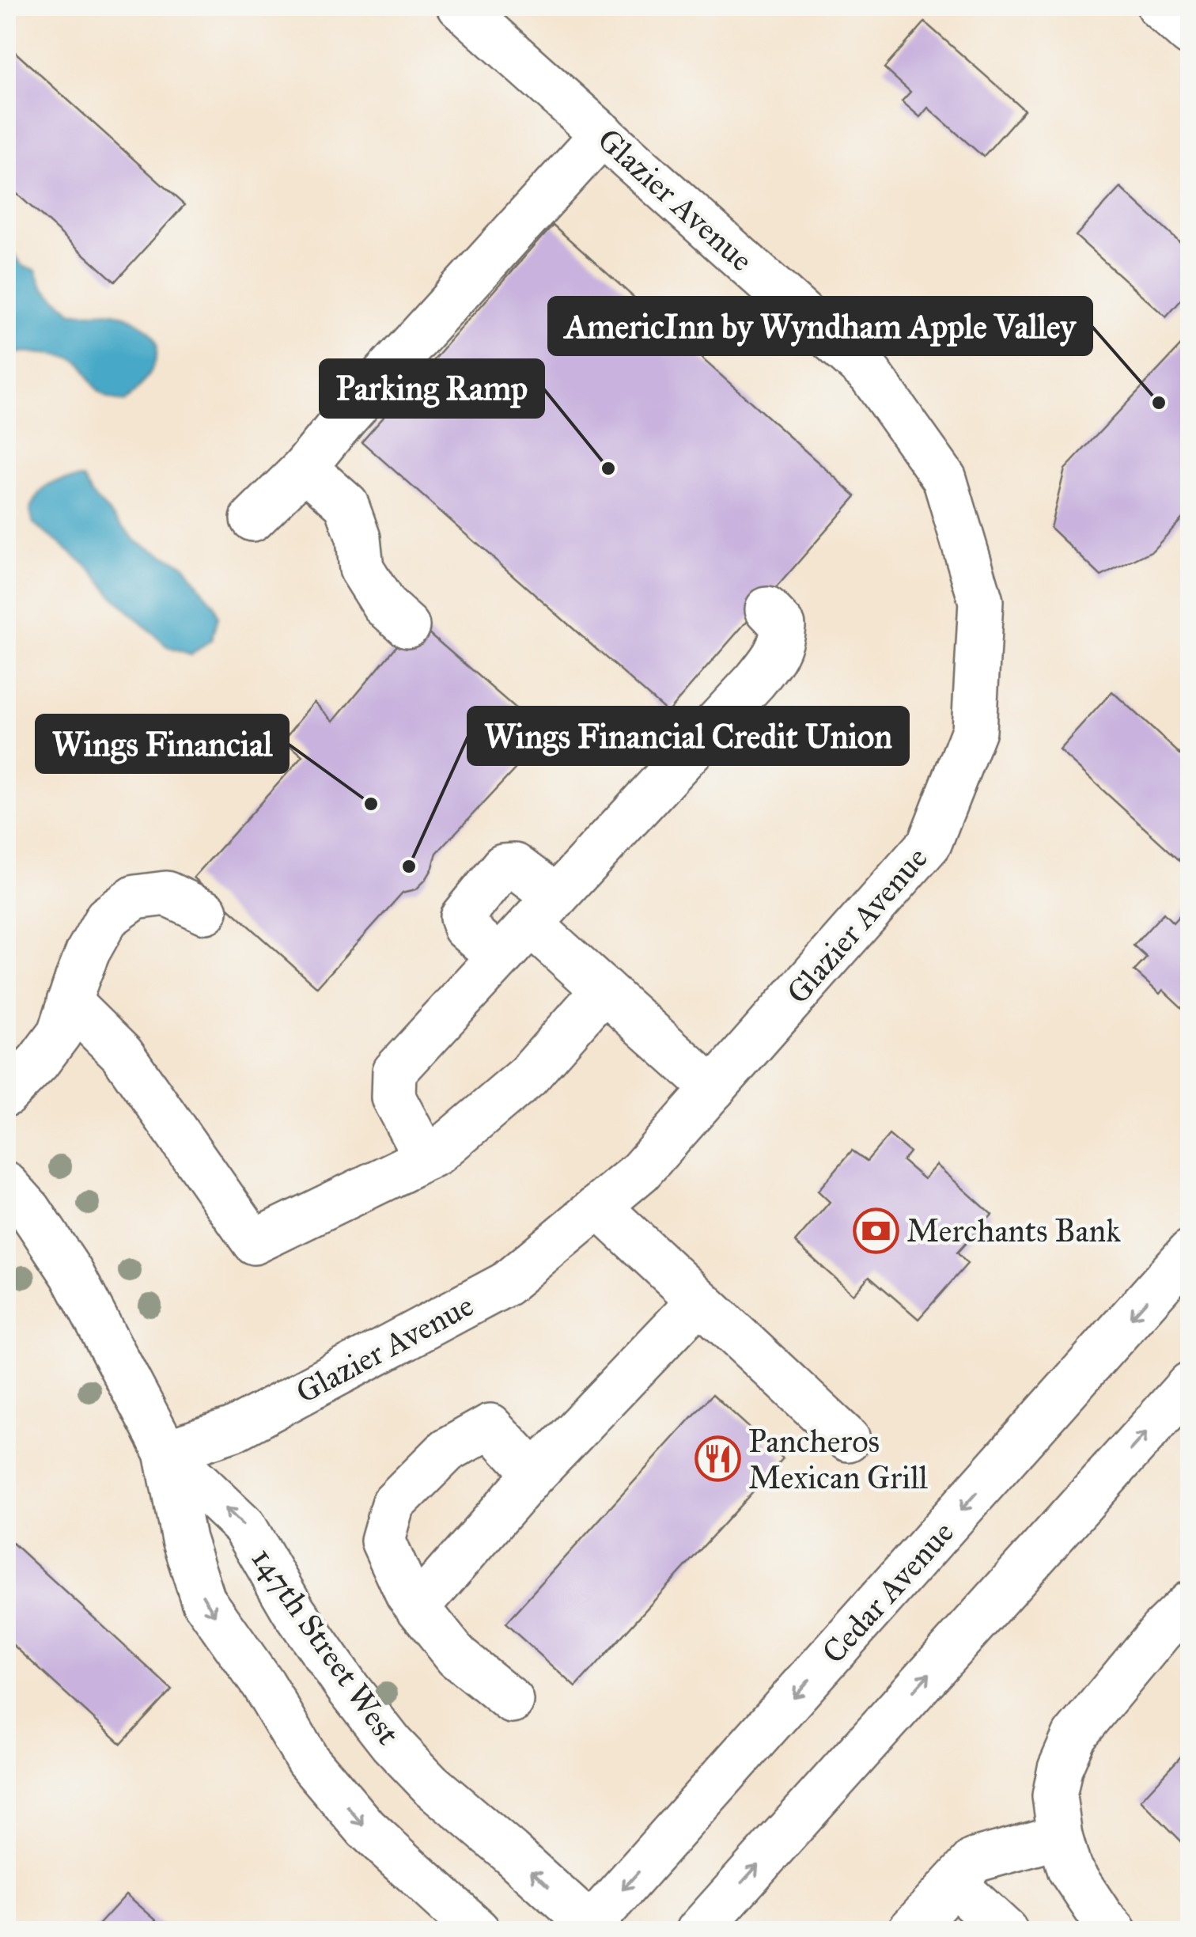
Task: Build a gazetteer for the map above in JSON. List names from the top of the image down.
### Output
{
  "streets": {
    "main road": ["Glazier Avenue", "Cedar Avenue", "147th Street West"]
  },
  "crossings": [
    ["Glazier Avenue", "147th Street West"],
    ["Cedar Avenue", "147th Street West"]
  ],
  "places": {
    "other": [
      "AmericInn by Wyndham Apple Valley",
      "Parking Ramp",
      "Wings Financial",
      "Wings Financial Credit Union"
    ],
    "bank": ["Merchants Bank"],
    "restaurant": ["Pancheros Mexican Grill"]
  }
}
